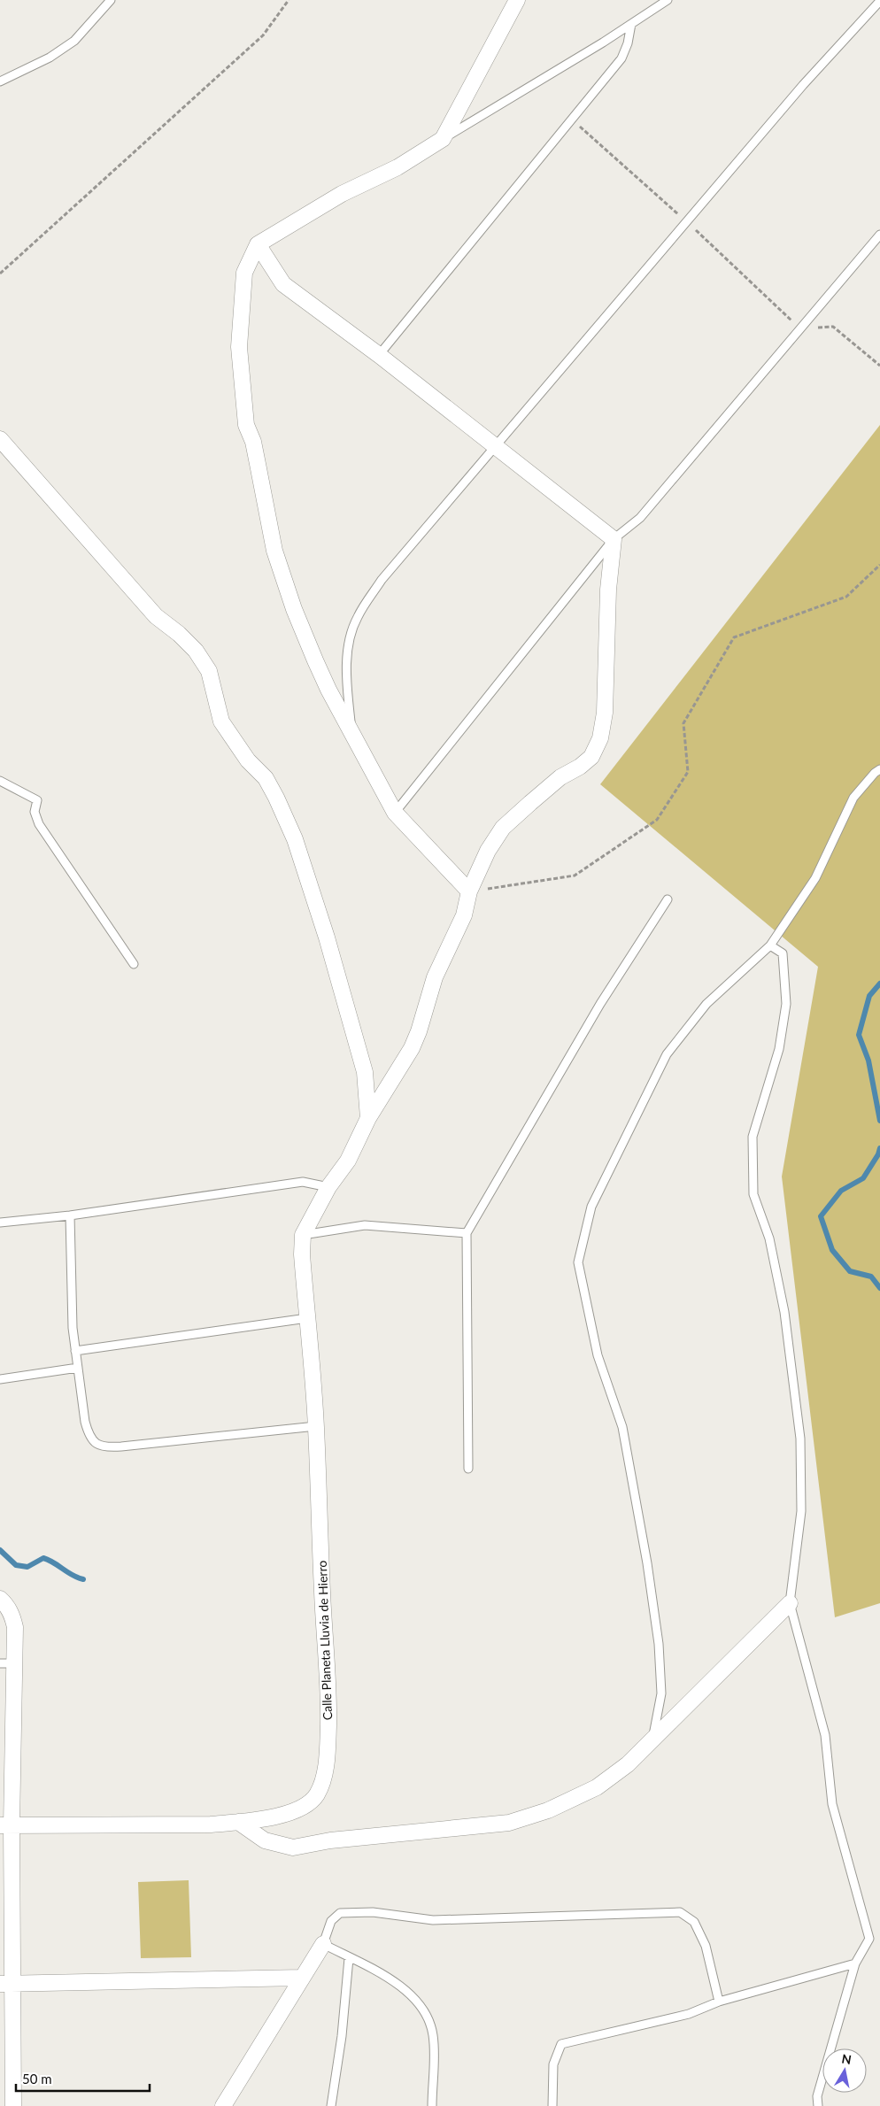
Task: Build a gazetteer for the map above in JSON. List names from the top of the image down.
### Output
{
  "streets": {
    "street": ["Calle Planeta Lluvia de Hierro"]
  },
  "scale_bar": "50 m",
  "north": "top"
}
